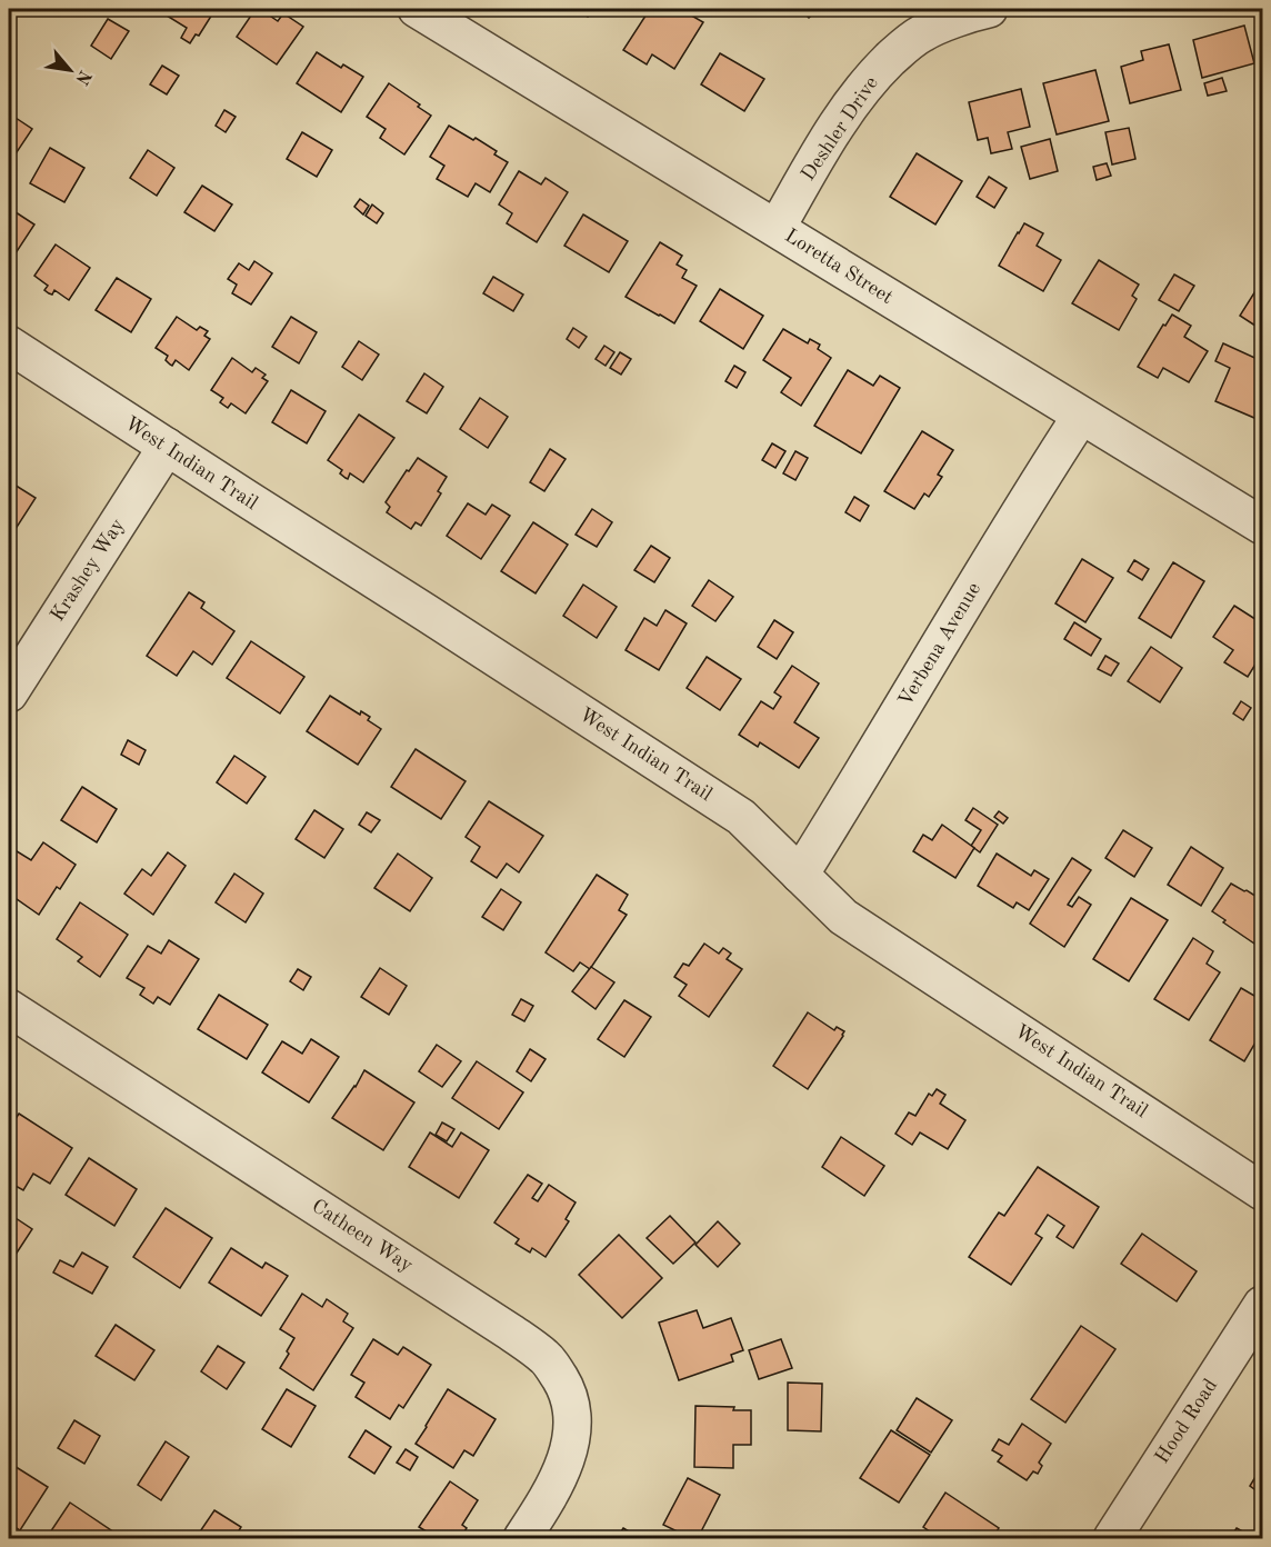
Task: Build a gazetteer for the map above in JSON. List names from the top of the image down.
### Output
{
  "streets": {
    "street": [
      "Deshler Drive",
      "Loretta Street",
      "West Indian Trail",
      "Krashey Way",
      "Verbena Avenue",
      "Catheen Way",
      "Hood Road"
    ]
  },
  "crossings": [
    ["Deshler Drive", "Loretta Street"],
    ["Loretta Street", "Verbena Avenue"],
    ["West Indian Trail", "Krashey Way"],
    ["West Indian Trail", "Verbena Avenue"]
  ],
  "north": "bottom right"
}
